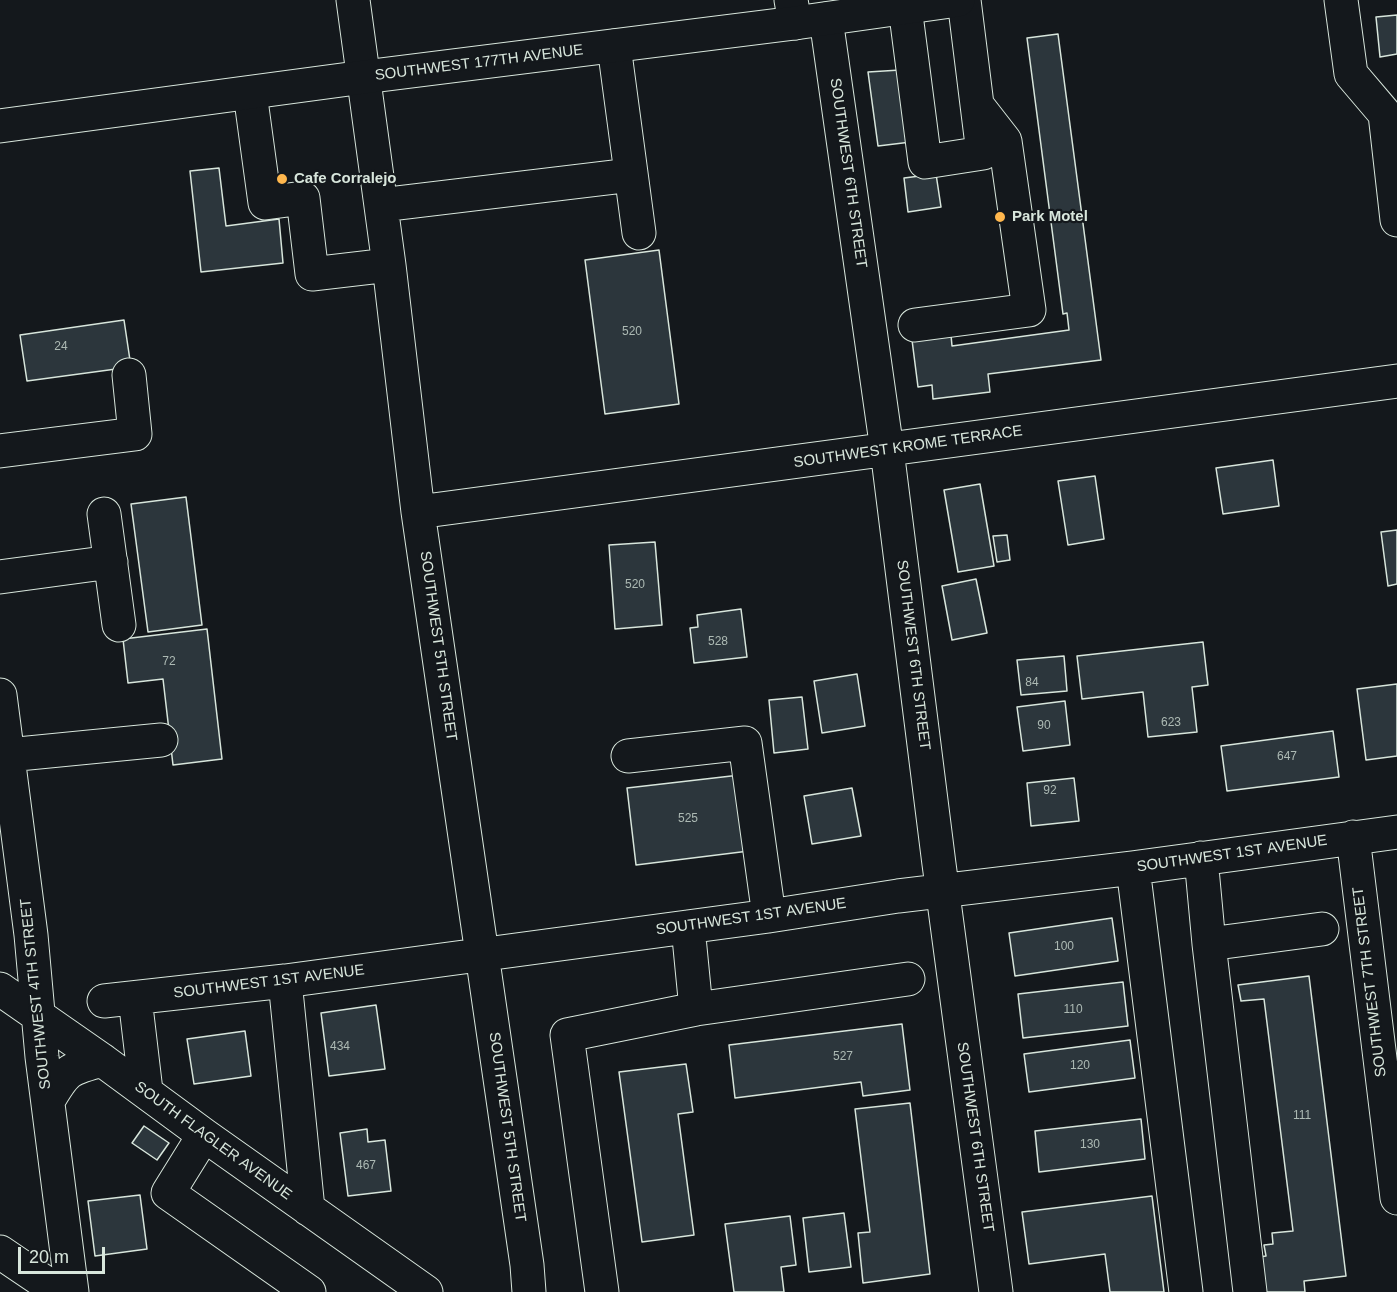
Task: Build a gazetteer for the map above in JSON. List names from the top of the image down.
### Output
{
  "streets": {
    "street": [
      "SOUTHWEST 177TH AVENUE",
      "SOUTHWEST 6TH STREET",
      "SOUTHWEST KROME TERRACE",
      "SOUTHWEST 5TH STREET",
      "SOUTHWEST 1ST AVENUE",
      "SOUTHWEST 7TH STREET",
      "SOUTHWEST 4TH STREET",
      "SOUTH FLAGLER AVENUE"
    ]
  },
  "crossings": [
    ["SOUTHWEST 177TH AVENUE", "SOUTHWEST 6TH STREET"],
    ["SOUTHWEST 177TH AVENUE", "SOUTHWEST 5TH STREET"],
    ["SOUTHWEST 6TH STREET", "SOUTHWEST KROME TERRACE"],
    ["SOUTHWEST 6TH STREET", "SOUTHWEST 1ST AVENUE"],
    ["SOUTHWEST KROME TERRACE", "SOUTHWEST 5TH STREET"],
    ["SOUTHWEST 5TH STREET", "SOUTHWEST 1ST AVENUE"],
    ["SOUTHWEST 1ST AVENUE", "SOUTHWEST 7TH STREET"],
    ["SOUTHWEST 1ST AVENUE", "SOUTH FLAGLER AVENUE"],
    ["SOUTHWEST 4TH STREET", "SOUTH FLAGLER AVENUE"]
  ],
  "places": ["Cafe Corralejo", "Park Motel"],
  "house_numbers": [
    "520",
    "24",
    "520",
    "528",
    "72",
    "84",
    "623",
    "90",
    "647",
    "92",
    "525",
    "100",
    "110",
    "434",
    "527",
    "120",
    "111",
    "130",
    "467"
  ],
  "scale_bar": "20 m"
}
